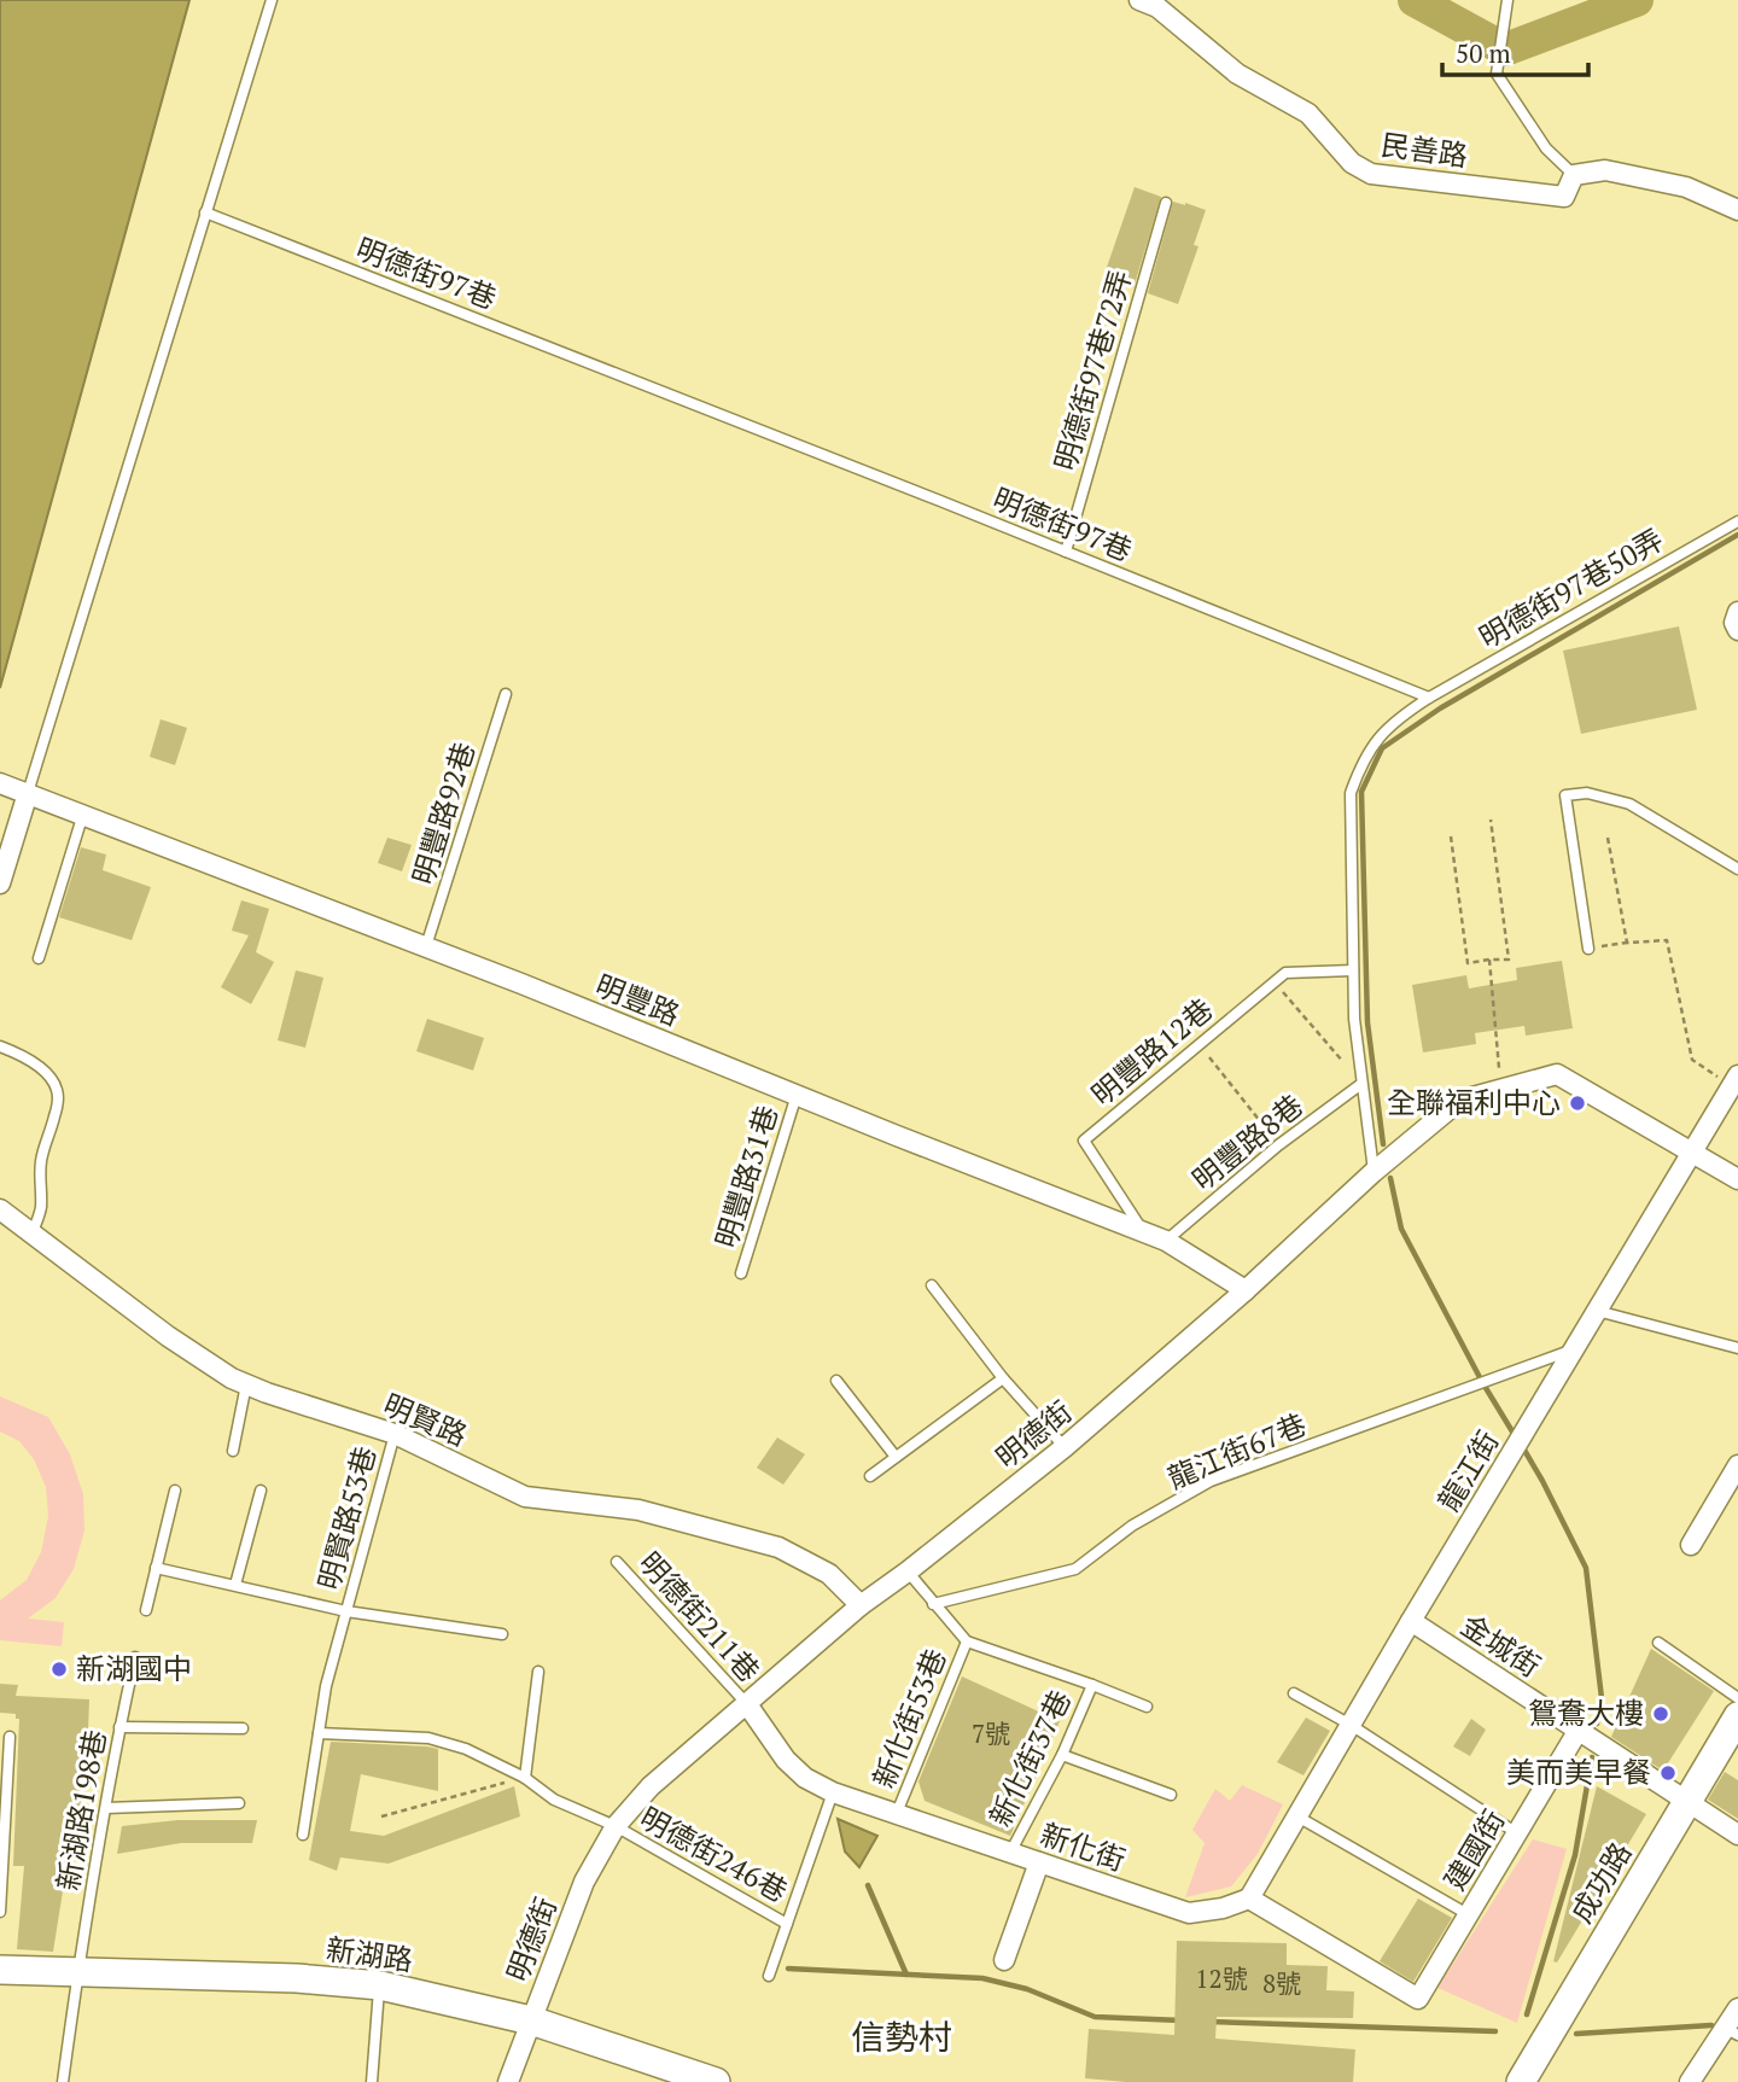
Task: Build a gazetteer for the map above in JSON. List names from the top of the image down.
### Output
{
  "streets": {
    "street": [
      "民善路",
      "明豐路",
      "明賢路",
      "明德街",
      "龍江街",
      "金城街",
      "新化街",
      "建國街",
      "成功路",
      "新湖路"
    ],
    "lane": [
      "明德街97巷",
      "明德街97巷72弄",
      "明德街97巷50弄",
      "明豐路92巷",
      "明豐路12巷",
      "明豐路8巷",
      "明豐路31巷",
      "龍江街67巷",
      "明賢路53巷",
      "明德街211巷",
      "新化街53巷",
      "新化街37巷",
      "新湖路198巷",
      "明德街246巷"
    ]
  },
  "crossings": [
    ["明德街97巷", "明德街97巷72弄"],
    ["明德街97巷", "明德街97巷50弄"],
    ["明豐路92巷", "明豐路"],
    ["明豐路", "明豐路12巷"],
    ["明豐路", "明豐路8巷"],
    ["明豐路", "明豐路31巷"],
    ["明豐路", "明德街"],
    ["明賢路", "明德街"],
    ["明賢路", "明賢路53巷"],
    ["明德街", "龍江街"],
    ["明德街", "明德街211巷"],
    ["明德街", "新化街"],
    ["明德街", "明德街246巷"],
    ["明德街", "新湖路"],
    ["龍江街67巷", "龍江街"],
    ["龍江街", "金城街"],
    ["龍江街", "新化街"],
    ["龍江街", "建國街"],
    ["明德街211巷", "新化街"],
    ["金城街", "建國街"],
    ["金城街", "成功路"],
    ["新化街53巷", "新化街"],
    ["新化街37巷", "新化街"],
    ["新湖路198巷", "新湖路"],
    ["新化街", "建國街"]
  ],
  "districts": ["信勢村"],
  "places": [
    "全聯福利中心",
    "新湖國中",
    "鴛鴦大樓",
    "美而美早餐"
  ],
  "house_numbers": ["7號", "12號", "8號"],
  "scale_bar": "50 m"
}
